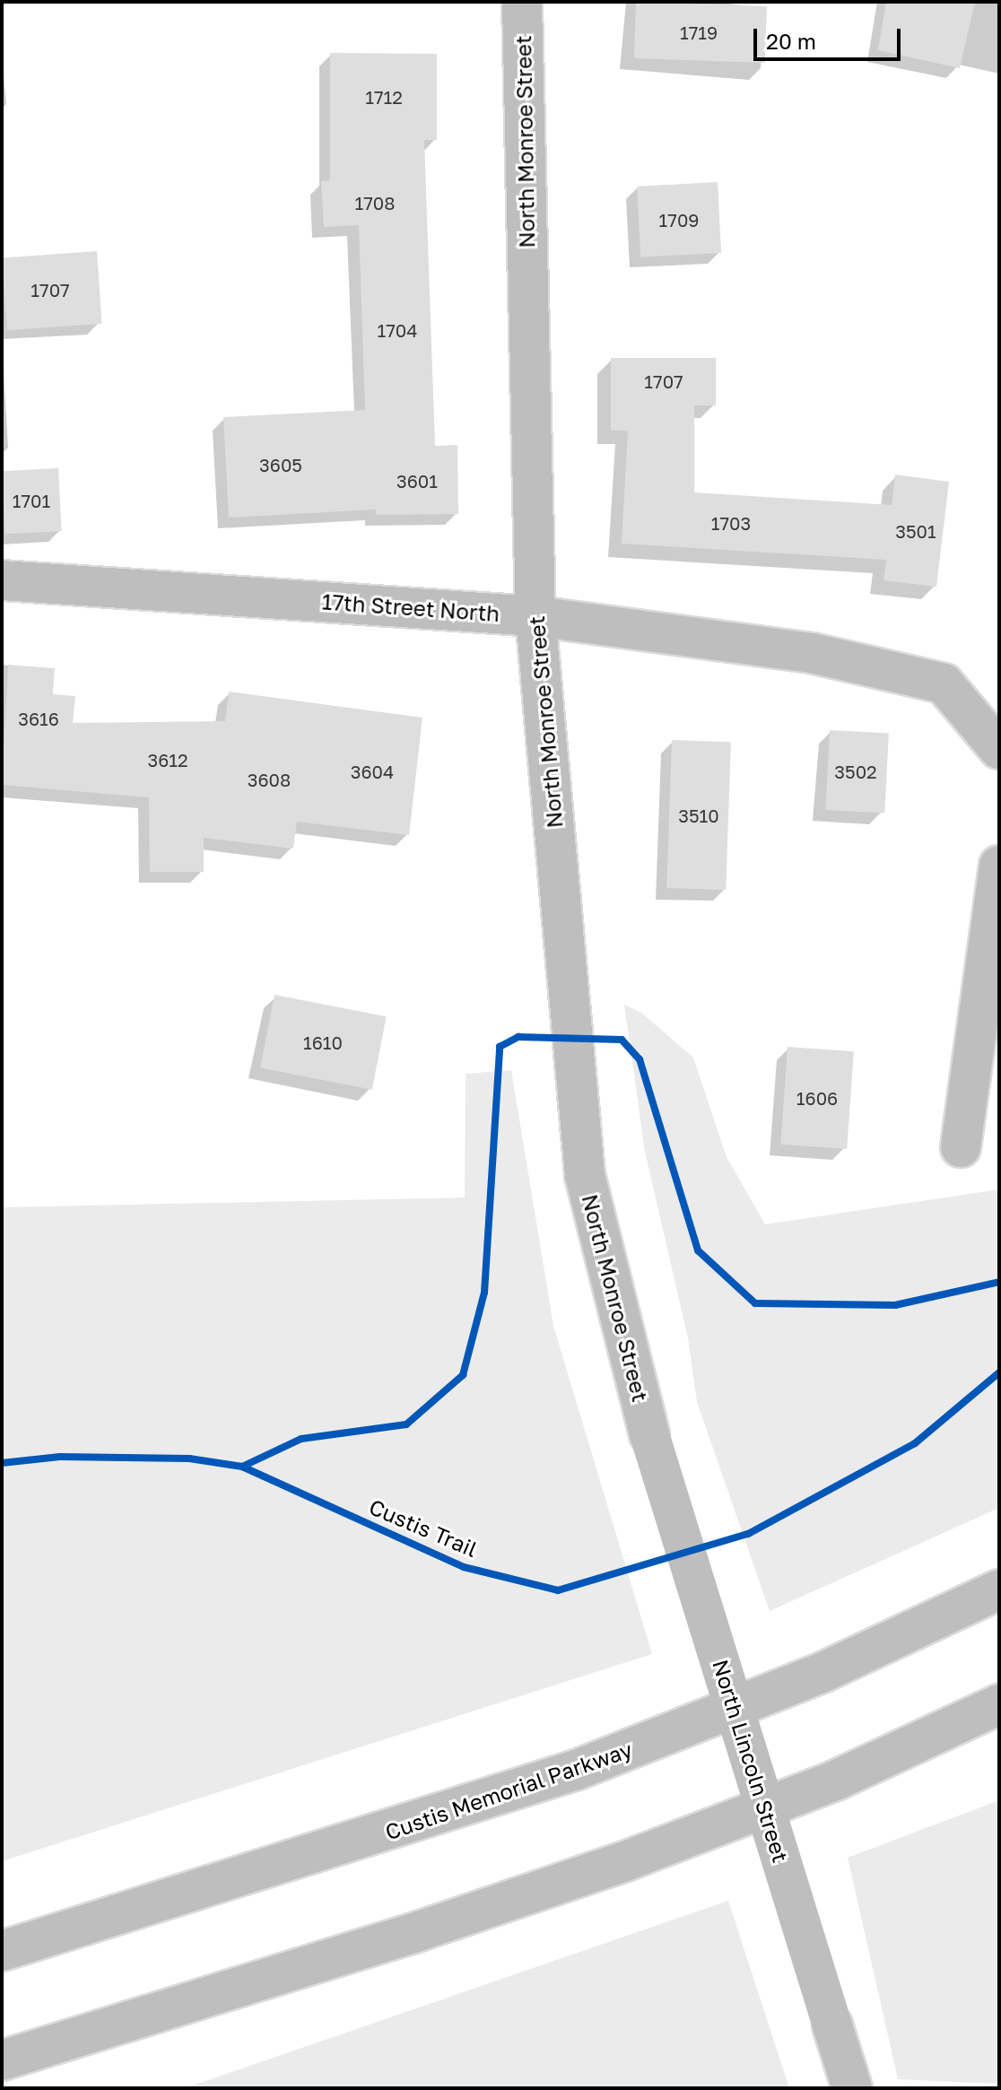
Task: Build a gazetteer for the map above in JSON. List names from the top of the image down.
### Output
{
  "streets": {
    "main road": [
      "North Monroe Street",
      "17th Street North",
      "North Lincoln Street",
      "Custis Memorial Parkway"
    ],
    "cycle path": ["Custis Trail"]
  },
  "crossings": [
    ["North Monroe Street", "17th Street North"],
    ["North Monroe Street", "North Lincoln Street"]
  ],
  "house_numbers": [
    "1719",
    "1712",
    "1708",
    "1709",
    "1707",
    "1704",
    "1707",
    "3605",
    "3601",
    "1701",
    "1703",
    "3501",
    "3616",
    "3612",
    "3604",
    "3502",
    "3608",
    "3510",
    "1610",
    "1606"
  ],
  "scale_bar": "20 m"
}
